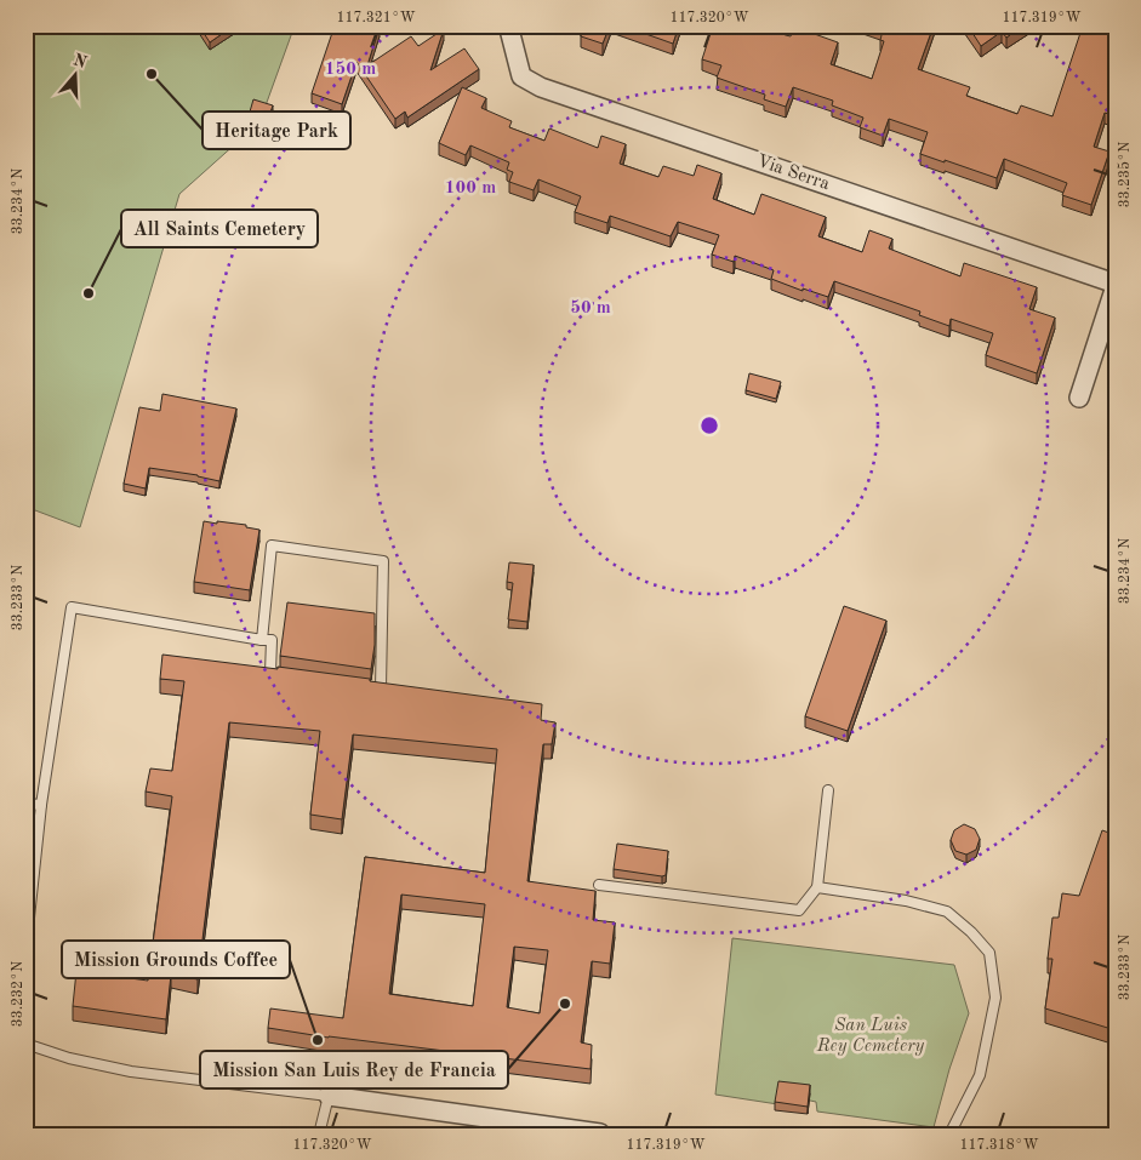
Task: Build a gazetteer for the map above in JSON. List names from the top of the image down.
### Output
{
  "streets": {
    "street": ["Via Serra"]
  },
  "parks": ["San Luis Rey Cemetery"],
  "places": [
    "Heritage Park",
    "All Saints Cemetery",
    "Mission San Luis Rey de Francia",
    "Mission Grounds Coffee"
  ],
  "north": "top",
  "coordinates": [
    "117.321°W",
    "117.320°W",
    "117.319°W",
    "33.235°N",
    "33.234°N",
    "33.233°N",
    "33.232°N",
    "117.318°W"
  ],
  "rings": ["150 m", "100 m", "50 m"]
}
